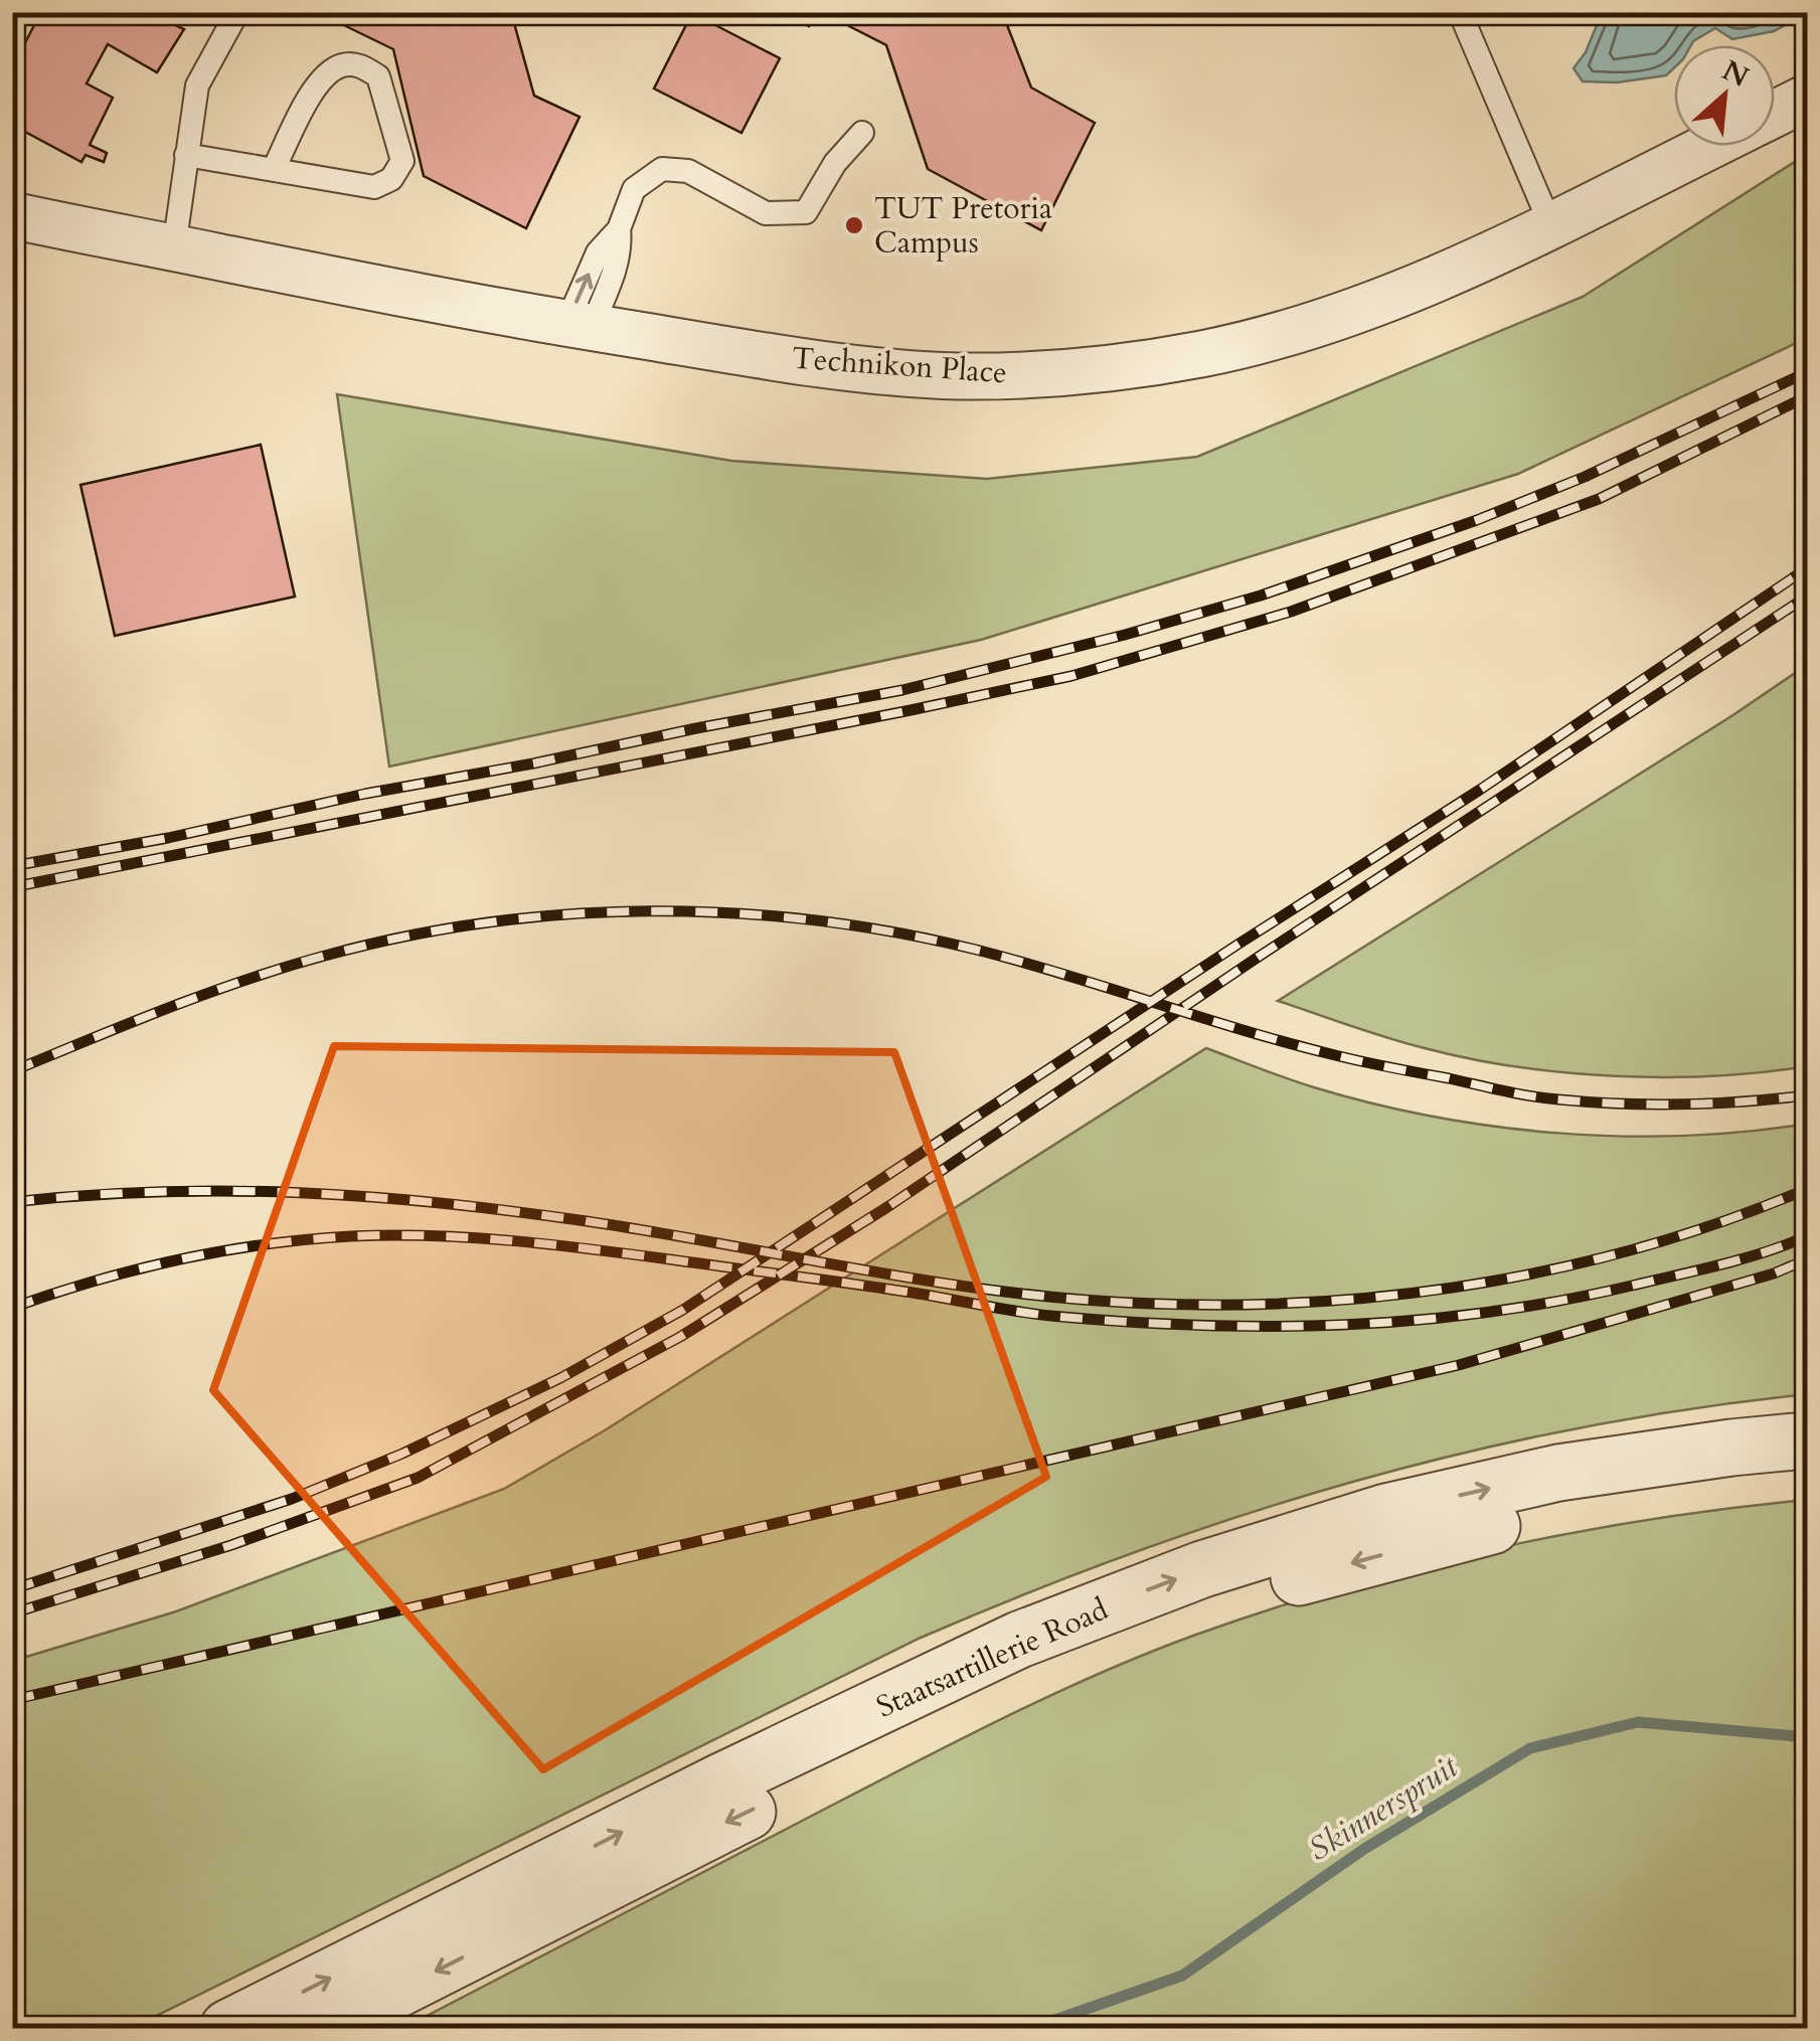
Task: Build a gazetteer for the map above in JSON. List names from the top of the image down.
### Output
{
  "streets": {
    "street": ["Technikon Place", "Staatsartillerie Road"]
  },
  "water": ["Skinnerspruit"],
  "places": ["TUT Pretoria Campus"],
  "north": "top right"
}
